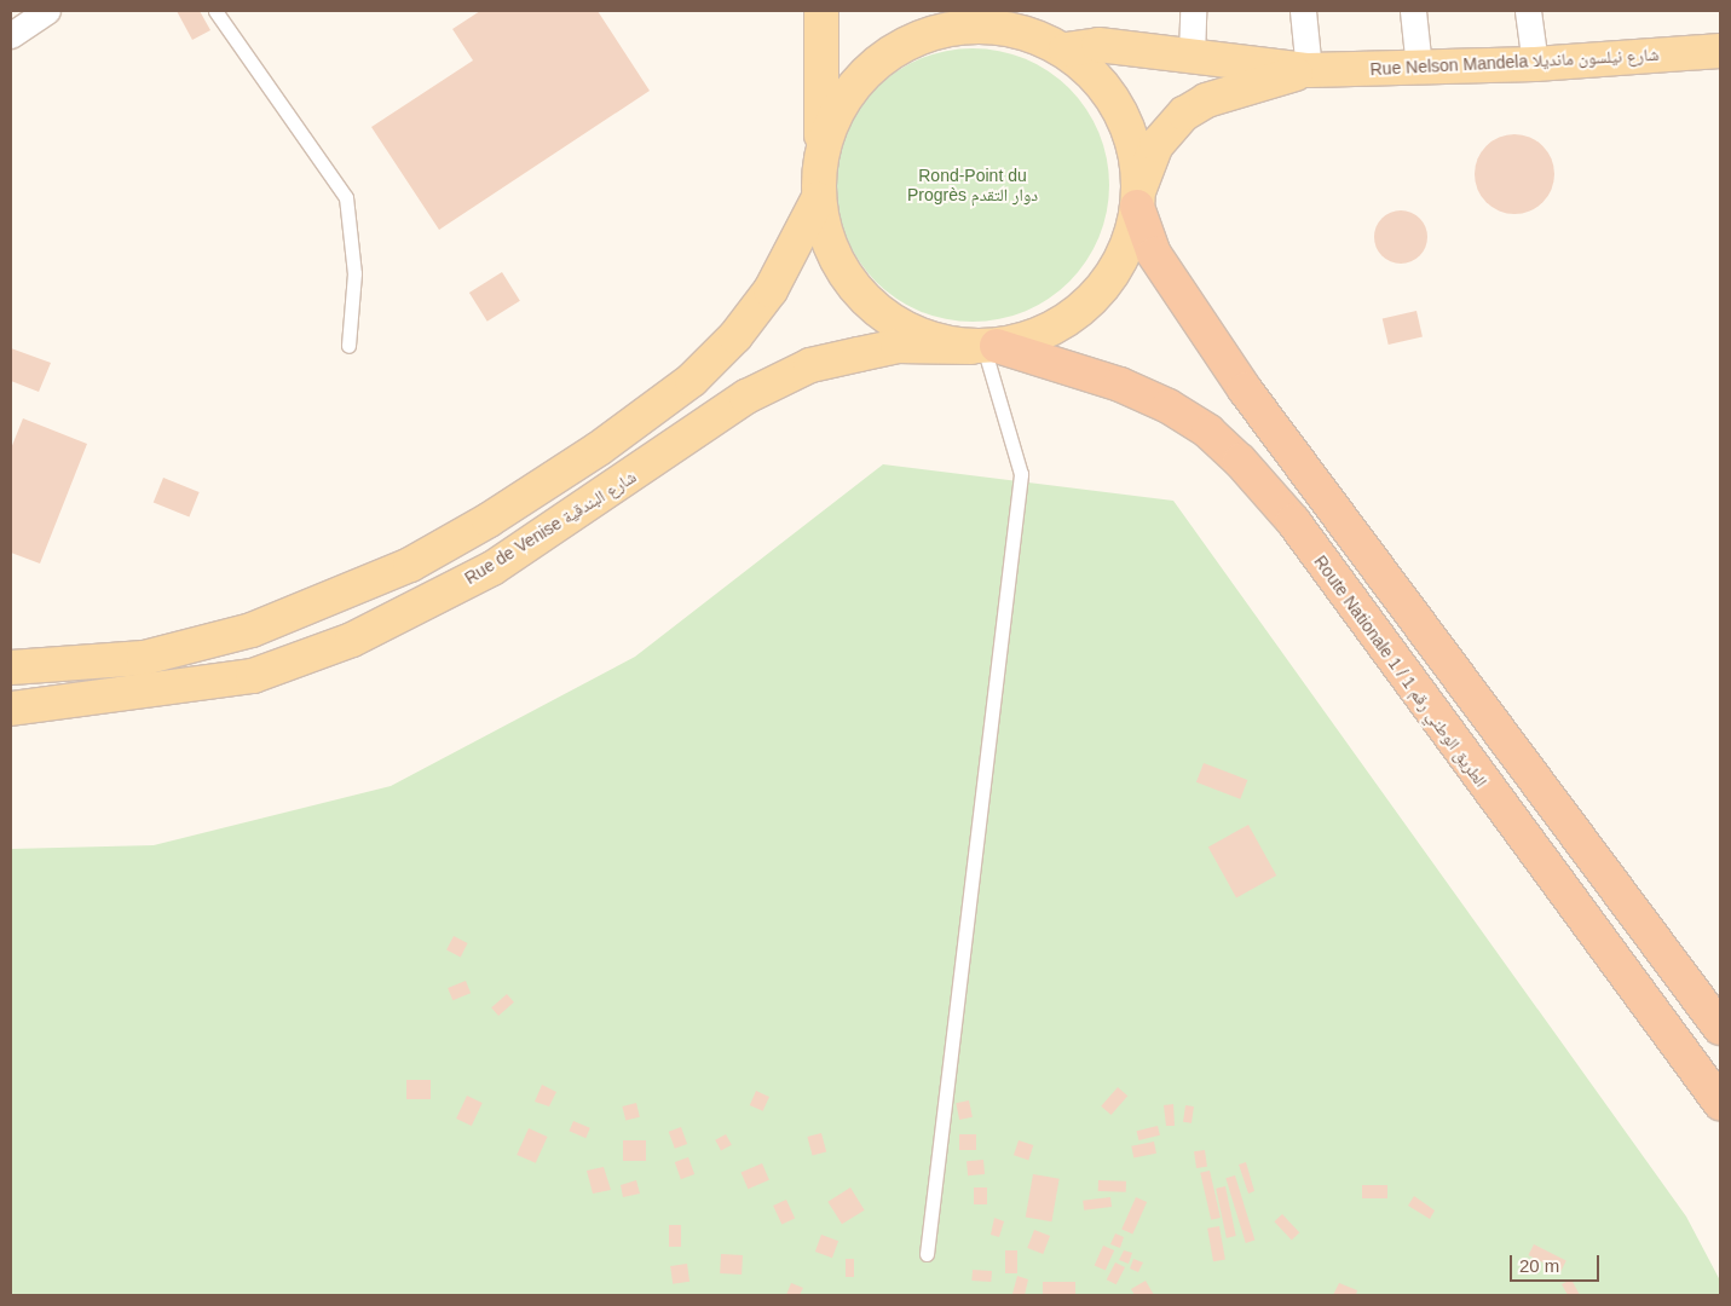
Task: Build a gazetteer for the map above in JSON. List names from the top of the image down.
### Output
{
  "streets": {
    "highway": ["Route Nationale 1 / الطريق الوطني رقم 1"],
    "main road": ["Rue Nelson Mandela شارع نيلسون مانديلا", "Rue de Venise شارع البندقية"]
  },
  "crossings": [
    ["Rue de Venise شارع البندقية", "Route Nationale 1 / الطريق الوطني رقم 1"]
  ],
  "parks": ["Rond-Point du Progrès دوار التقدم"],
  "scale_bar": "20 m"
}
